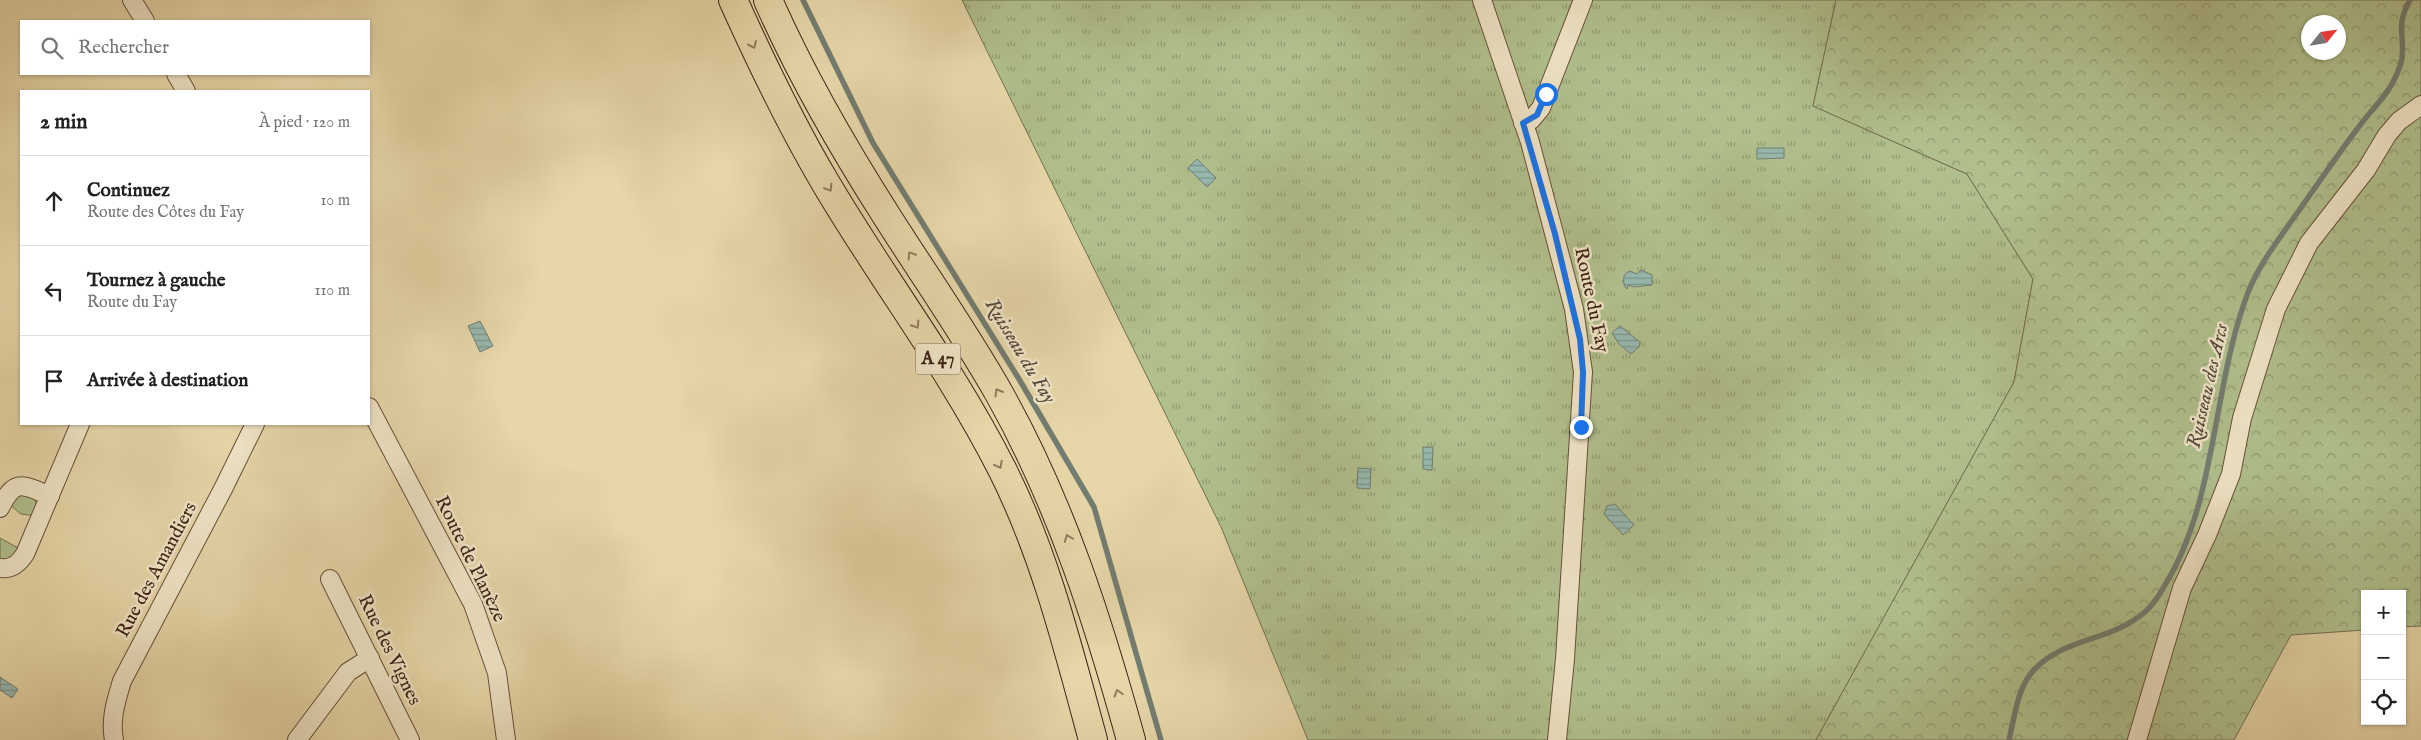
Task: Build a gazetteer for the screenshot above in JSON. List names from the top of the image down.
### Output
{
  "streets": {
    "highway": ["A 47"],
    "street": [
      "Route du Fay",
      "Route de Planèze",
      "Rue des Amandiers",
      "Rue des Vignes"
    ]
  },
  "water": ["Ruisseau du Fay", "Ruisseau des Arcs"],
  "north": "top right",
  "page": {
    "search": "Rechercher",
    "heading": ["2 min", "À pied · 120 m"],
    "list": [
      ["Continuez", "Route des Côtes du Fay", "10 m"],
      ["Tournez à gauche", "Route du Fay", "110 m"],
      "Arrivée à destination"
    ],
    "map_buttons": ["+", "−"]
  }
}
